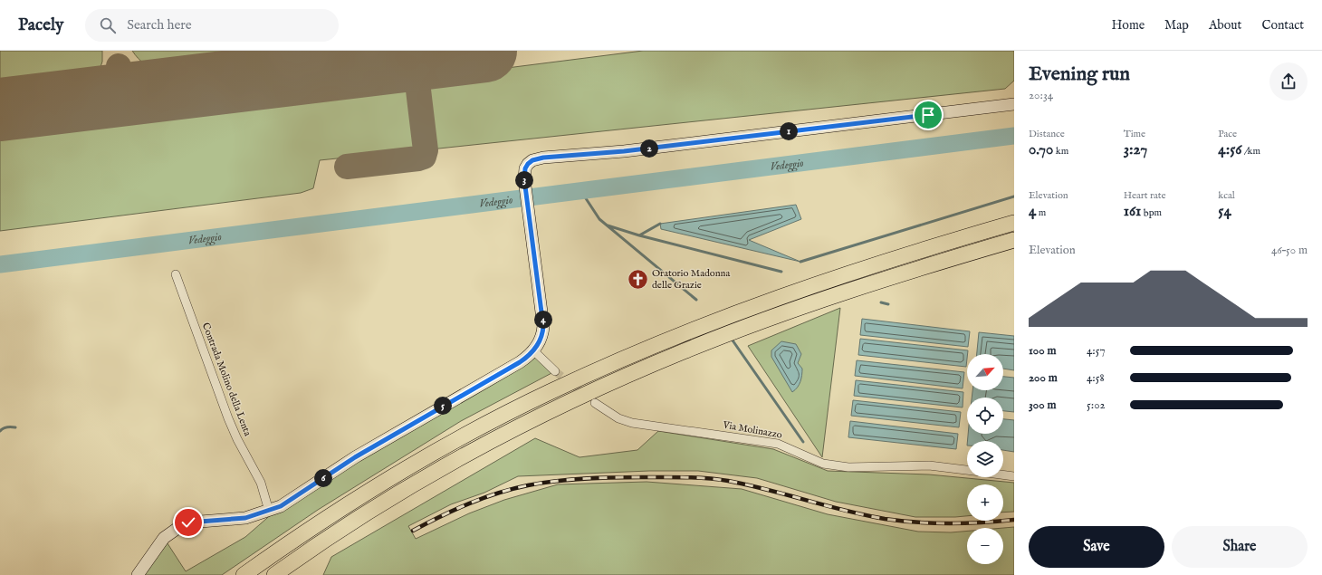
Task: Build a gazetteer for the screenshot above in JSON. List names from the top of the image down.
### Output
{
  "streets": {
    "street": ["Contrada Molino della Lenta", "Via Molinazzo"]
  },
  "water": ["Vedeggio"],
  "places": {
    "church": ["Oratorio Madonna delle Grazie"]
  },
  "north": "top right",
  "page": {
    "header": "Pacely",
    "search": "Search here",
    "nav": [
      "Home",
      "Map",
      "About",
      "Contact"
    ],
    "heading": ["Evening run", "20:34"],
    "stats": [
      ["Distance", "0.70 km"],
      ["Time", "3:27"],
      ["Pace", "4:56 /km"],
      ["Elevation", "4 m"],
      ["Heart rate", "161 bpm"],
      ["kcal", "54"]
    ],
    "pins": [
      "1",
      "2",
      "3",
      "4",
      "5",
      "6"
    ],
    "chart": ["Elevation", "46–50 m"],
    "list": [
      {
        "name": "100 m",
        "note": "4:57"
      },
      {
        "name": "200 m",
        "note": "4:58"
      },
      {
        "name": "300 m",
        "note": "5:02"
      }
    ],
    "map_buttons": ["+", "−"],
    "buttons": ["Save", "Share"]
  }
}
